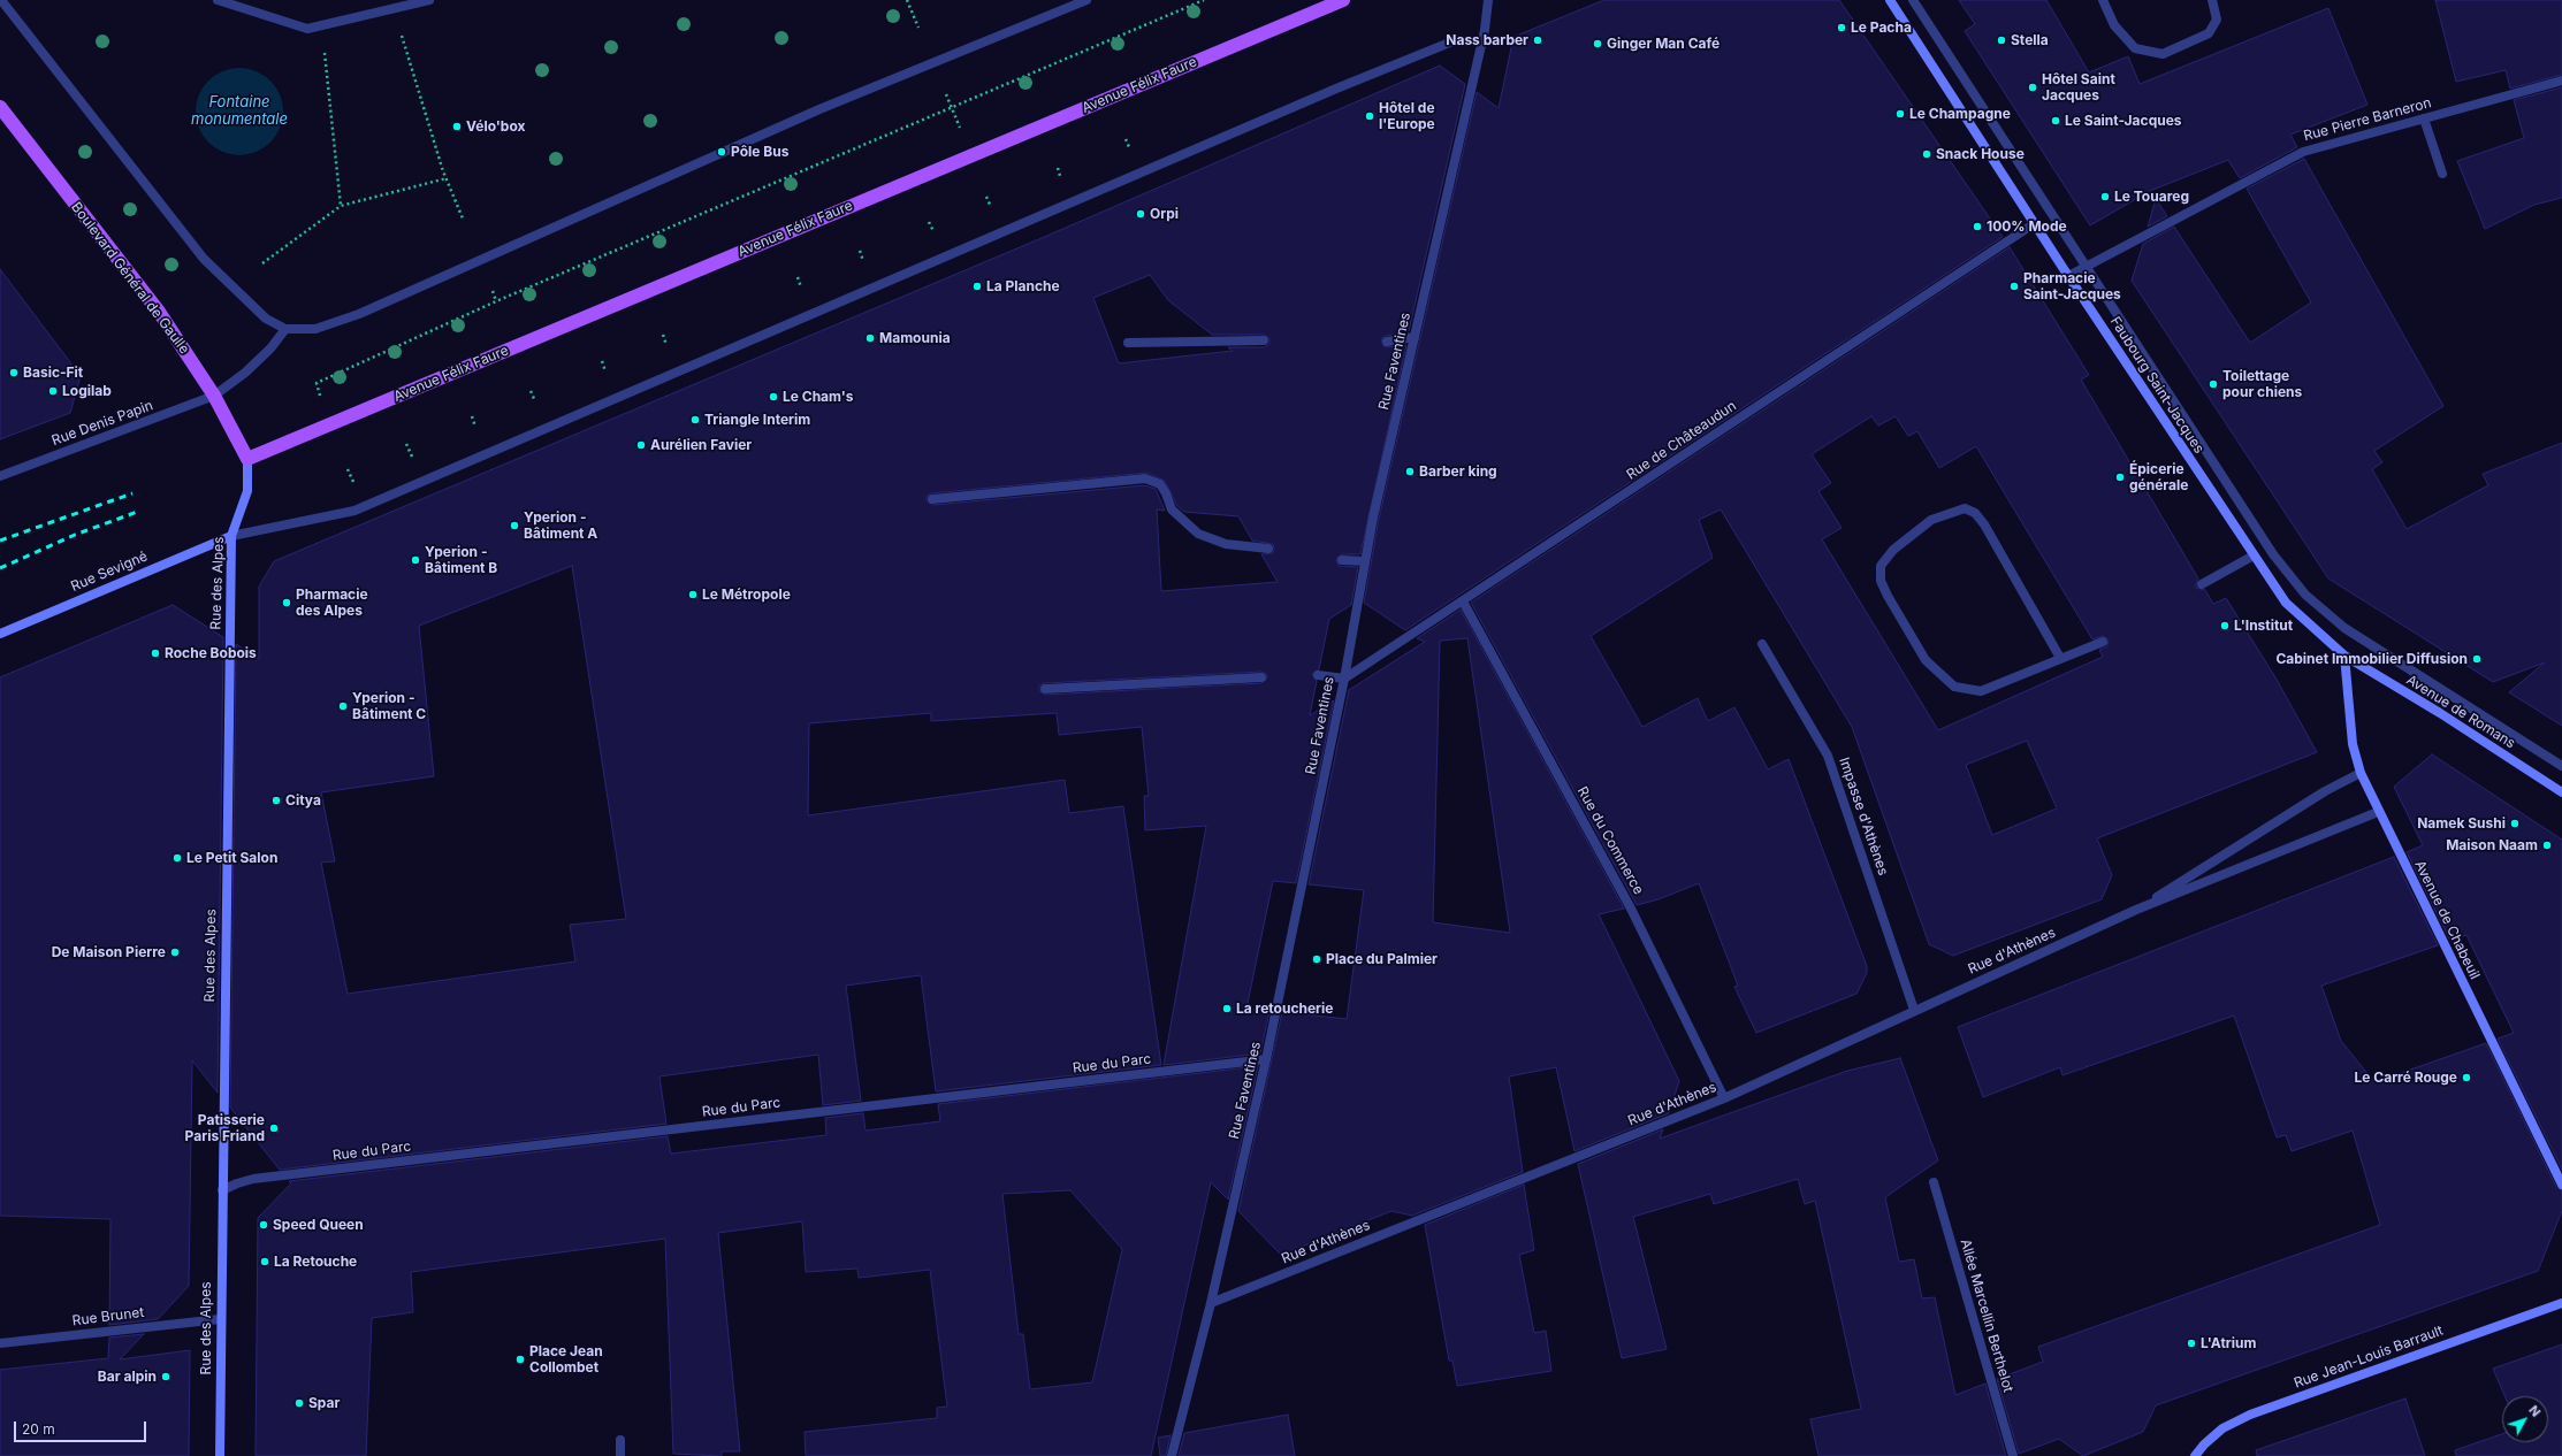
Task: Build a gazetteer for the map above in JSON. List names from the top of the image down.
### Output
{
  "streets": {
    "main road": ["Avenue Félix Faure", "Boulevard Général de Gaulle"],
    "street": [
      "Rue Pierre Barneron",
      "Rue Faventines",
      "Faubourg Saint-Jacques",
      "Rue Denis Papin",
      "Rue de Châteaudun",
      "Rue Sevigné",
      "Rue des Alpes",
      "Avenue de Romans",
      "Impasse d'Athènes",
      "Rue du Commerce",
      "Avenue de Chabeuil",
      "Rue d'Athènes",
      "Rue du Parc",
      "Allée Marcellin Berthelot",
      "Rue Brunet",
      "Rue Jean-Louis Barrault"
    ]
  },
  "crossings": [
    ["Avenue Félix Faure", "Boulevard Général de Gaulle"],
    ["Avenue Félix Faure", "Rue des Alpes"],
    ["Rue Pierre Barneron", "Faubourg Saint-Jacques"],
    ["Boulevard Général de Gaulle", "Rue Denis Papin"],
    ["Boulevard Général de Gaulle", "Rue des Alpes"],
    ["Rue Faventines", "Rue de Châteaudun"],
    ["Rue Faventines", "Rue d'Athènes"],
    ["Rue Faventines", "Rue du Parc"],
    ["Faubourg Saint-Jacques", "Rue de Châteaudun"],
    ["Faubourg Saint-Jacques", "Avenue de Romans"],
    ["Faubourg Saint-Jacques", "Avenue de Chabeuil"],
    ["Rue de Châteaudun", "Rue du Commerce"],
    ["Rue Sevigné", "Rue des Alpes"],
    ["Rue des Alpes", "Rue du Parc"],
    ["Rue des Alpes", "Rue Brunet"],
    ["Avenue de Romans", "Avenue de Chabeuil"],
    ["Impasse d'Athènes", "Rue d'Athènes"],
    ["Rue du Commerce", "Rue d'Athènes"],
    ["Avenue de Chabeuil", "Rue d'Athènes"]
  ],
  "water": ["Fontaine monumentale"],
  "places": [
    "Le Pacha",
    "Nass barber",
    "Stella",
    "Ginger Man Café",
    "Hôtel Saint Jacques",
    "Le Champagne",
    "Hôtel de l'Europe",
    "Le Saint-Jacques",
    "Vélo'box",
    "Pôle Bus",
    "Snack House",
    "Le Touareg",
    "Orpi",
    "100% Mode",
    "La Planche",
    "Pharmacie Saint-Jacques",
    "Mamounia",
    "Basic-Fit",
    "Toilettage pour chiens",
    "Logilab",
    "Le Cham's",
    "Triangle Interim",
    "Aurélien Favier",
    "Barber king",
    "Épicerie générale",
    "Yperion - Bâtiment A",
    "Yperion - Bâtiment B",
    "Le Métropole",
    "Pharmacie des Alpes",
    "L'Institut",
    "Roche Bobois",
    "Cabinet Immobilier Diffusion",
    "Yperion - Bâtiment C",
    "Citya",
    "Namek Sushi",
    "Maison Naam",
    "Le Petit Salon",
    "De Maison Pierre",
    "Place du Palmier",
    "La retoucherie",
    "Le Carré Rouge",
    "Patisserie Paris Friand",
    "Speed Queen",
    "La Retouche",
    "L'Atrium",
    "Place Jean Collombet",
    "Bar alpin",
    "Spar"
  ],
  "scale_bar": "20 m",
  "north": "top right"
}
